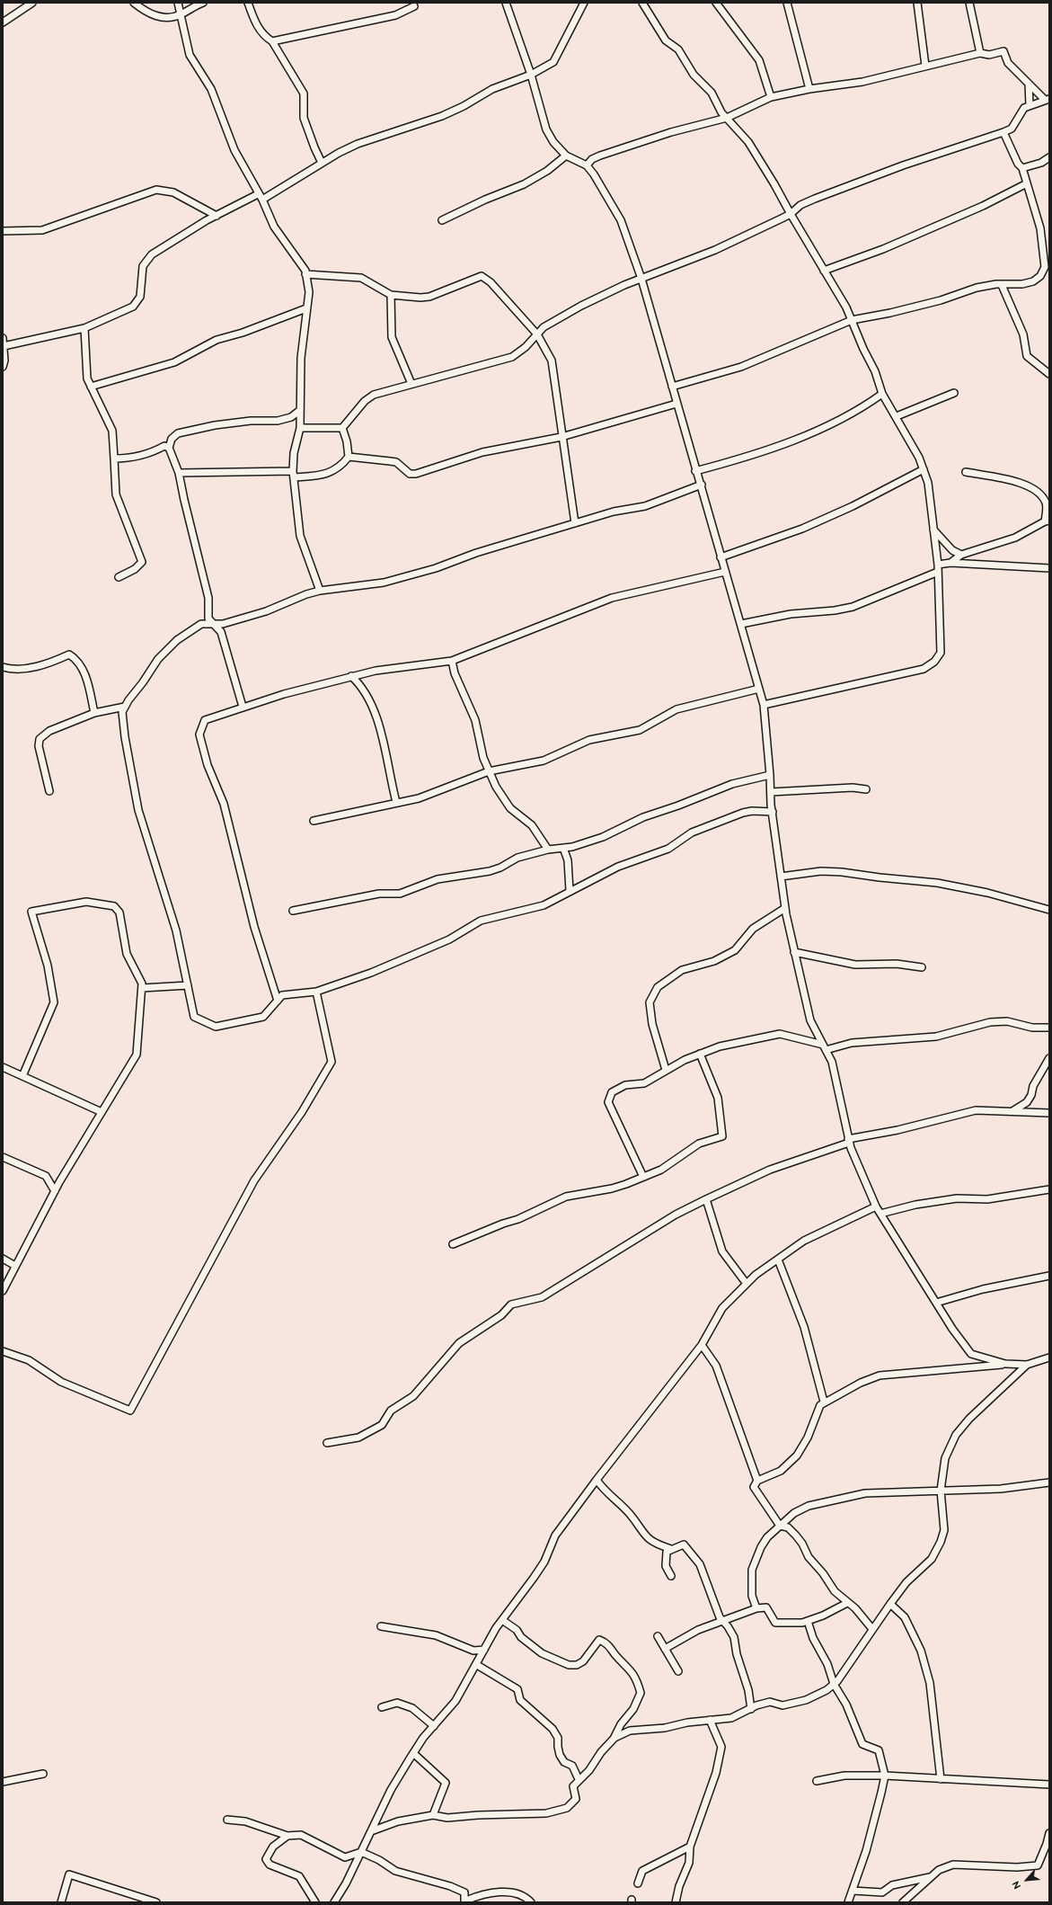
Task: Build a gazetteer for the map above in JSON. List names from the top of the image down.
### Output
{
  "north": "bottom left"
}
